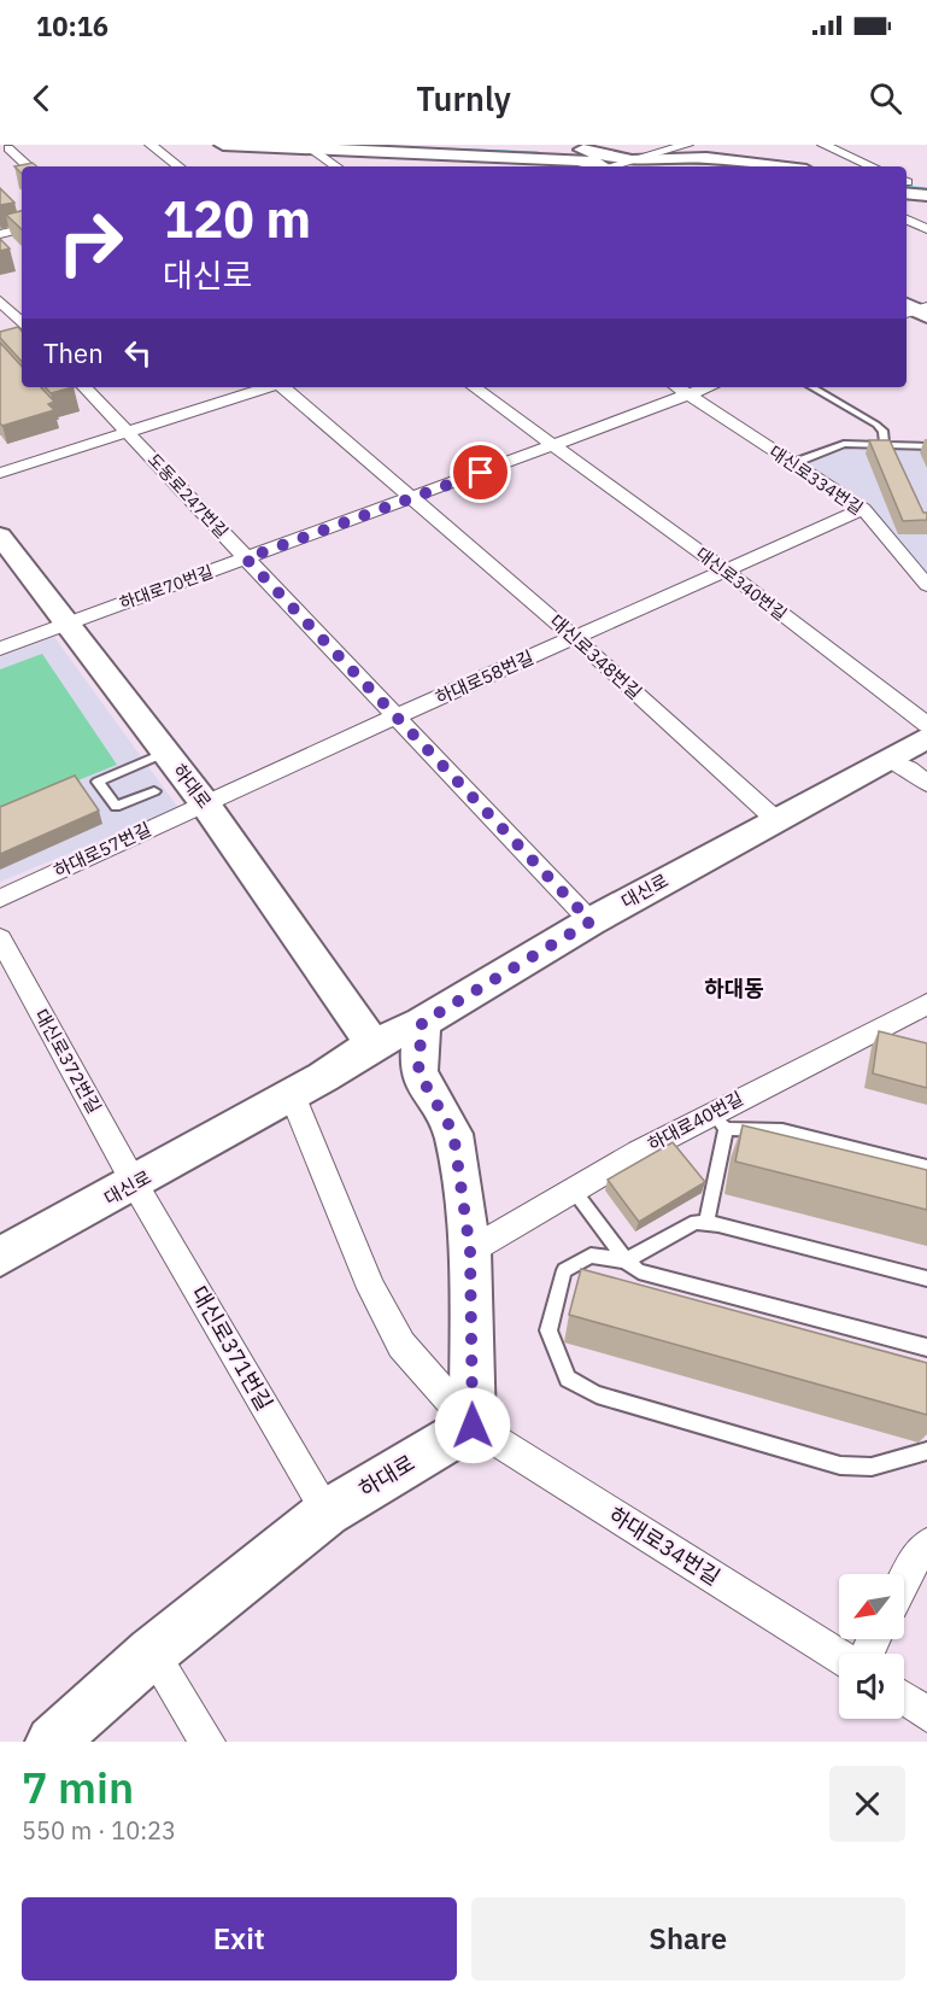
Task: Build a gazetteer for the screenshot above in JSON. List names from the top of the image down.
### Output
{
  "streets": {
    "street": [
      "대신로334번길",
      "도동로247번길",
      "대신로340번길",
      "하대로70번길",
      "대신로348번길",
      "하대로58번길",
      "하대로",
      "하대로57번길",
      "대신로",
      "대신로372번길",
      "하대로40번길",
      "대신로371번길",
      "하대로34번길"
    ]
  },
  "crossings": [
    ["대신로334번길", "하대로70번길"],
    ["대신로334번길", "하대로58번길"],
    ["도동로247번길", "하대로70번길"],
    ["도동로247번길", "하대로58번길"],
    ["도동로247번길", "대신로"],
    ["대신로340번길", "하대로70번길"],
    ["대신로340번길", "하대로58번길"],
    ["하대로70번길", "대신로348번길"],
    ["하대로70번길", "하대로"],
    ["대신로348번길", "하대로58번길"],
    ["대신로348번길", "대신로"],
    ["하대로58번길", "하대로"],
    ["하대로58번길", "하대로57번길"],
    ["하대로", "하대로57번길"],
    ["하대로", "대신로"],
    ["하대로", "대신로371번길"],
    ["하대로", "하대로34번길"],
    ["대신로", "대신로372번길"],
    ["대신로", "대신로371번길"],
    ["대신로372번길", "대신로371번길"]
  ],
  "districts": ["하대동"],
  "north": "bottom left",
  "page": {
    "status": "10:16",
    "header": "Turnly",
    "turn": ["120 m", "대신로"],
    "then": "Then",
    "heading": ["7 min", "550 m · 10:23"],
    "buttons": ["Exit", "Share"]
  }
}
